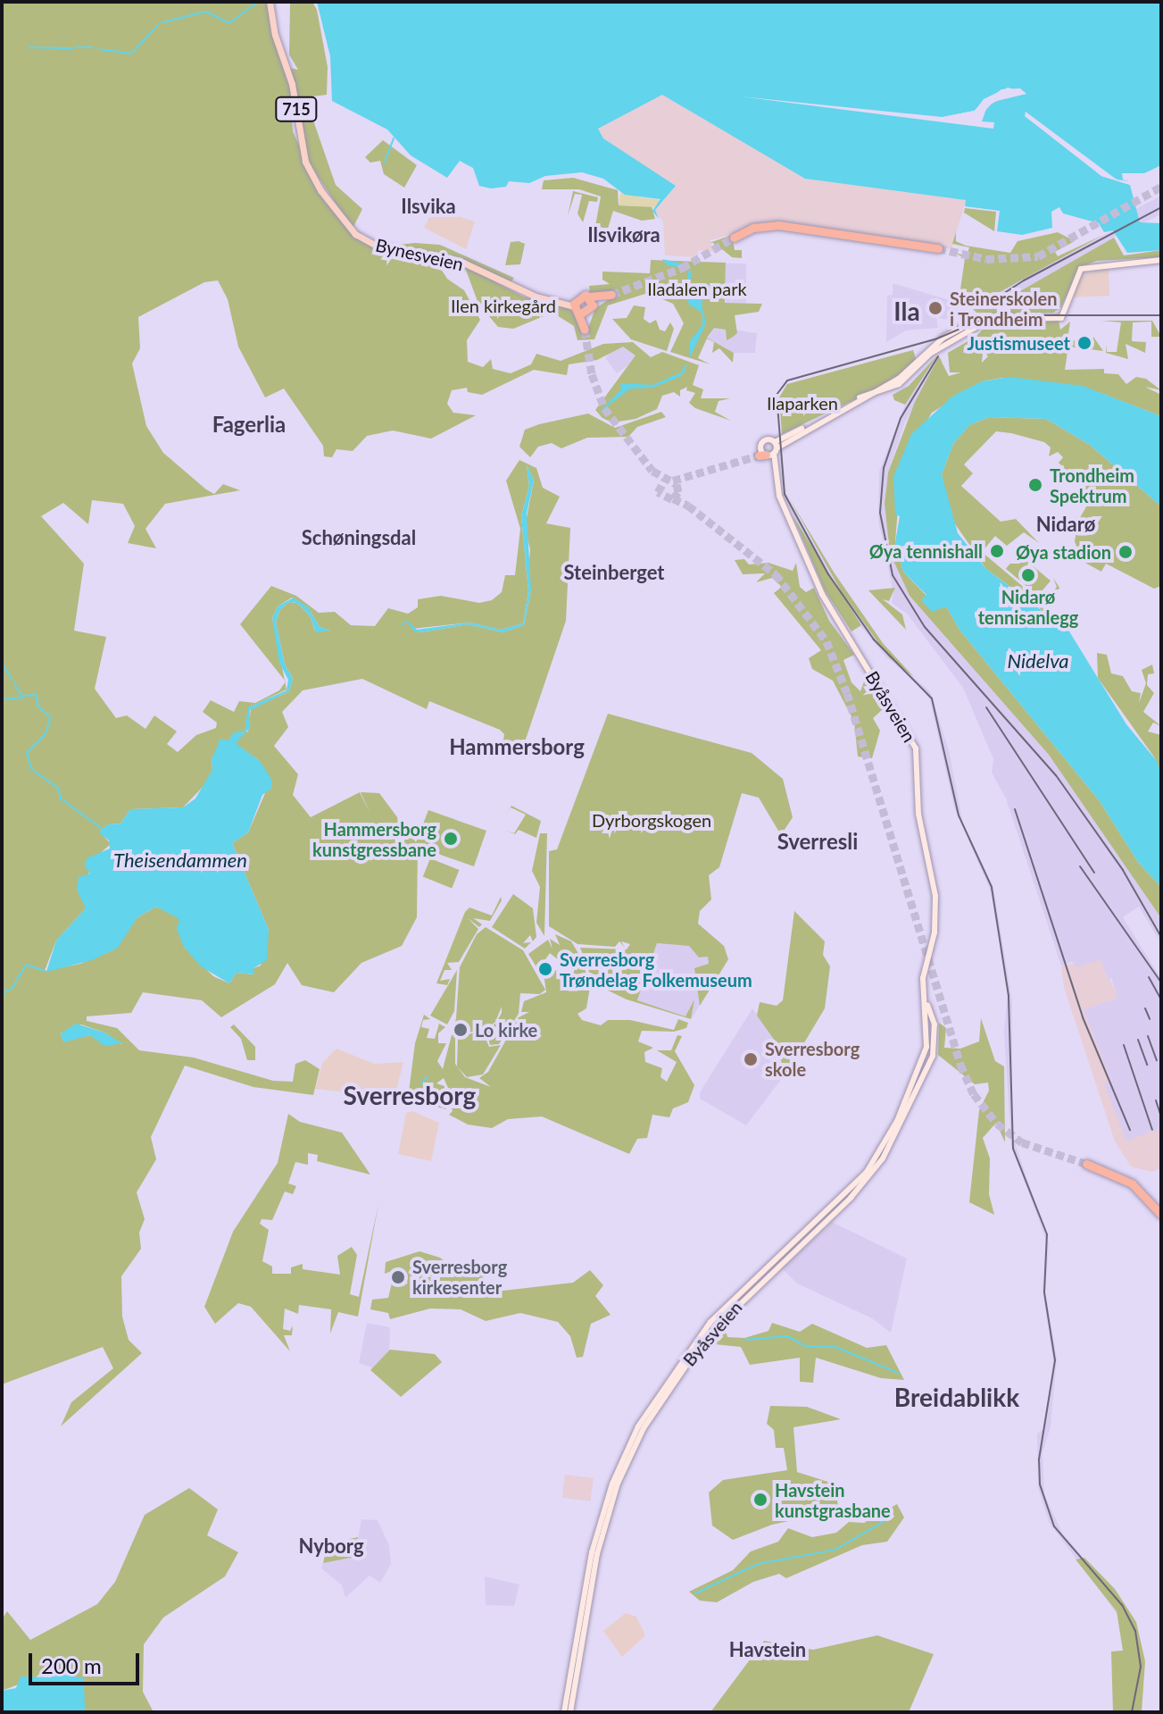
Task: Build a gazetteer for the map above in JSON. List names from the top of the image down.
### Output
{
  "streets": {
    "main road": ["715", "Bynesveien", "Byåsveien"]
  },
  "districts": [
    "Ilsvika",
    "Ilsvikøra",
    "Ila",
    "Fagerlia",
    "Nidarø",
    "Schøningsdal",
    "Steinberget",
    "Hammersborg",
    "Sverresli",
    "Sverresborg",
    "Breidablikk",
    "Nyborg",
    "Havstein"
  ],
  "water": ["Nidelva", "Theisendammen"],
  "parks": [
    "Iladalen park",
    "Ilen kirkegård",
    "Ilaparken",
    "Dyrborgskogen"
  ],
  "places": [
    "Steinerskolen i Trondheim",
    "Justismuseet",
    "Trondheim Spektrum",
    "Øya tennishall",
    "Øya stadion",
    "Nidarø tennisanlegg",
    "Hammersborg kunstgressbane",
    "Sverresborg Trøndelag Folkemuseum",
    "Lo kirke",
    "Sverresborg skole",
    "Sverresborg kirkesenter",
    "Havstein kunstgrasbane"
  ],
  "scale_bar": "200 m"
}
